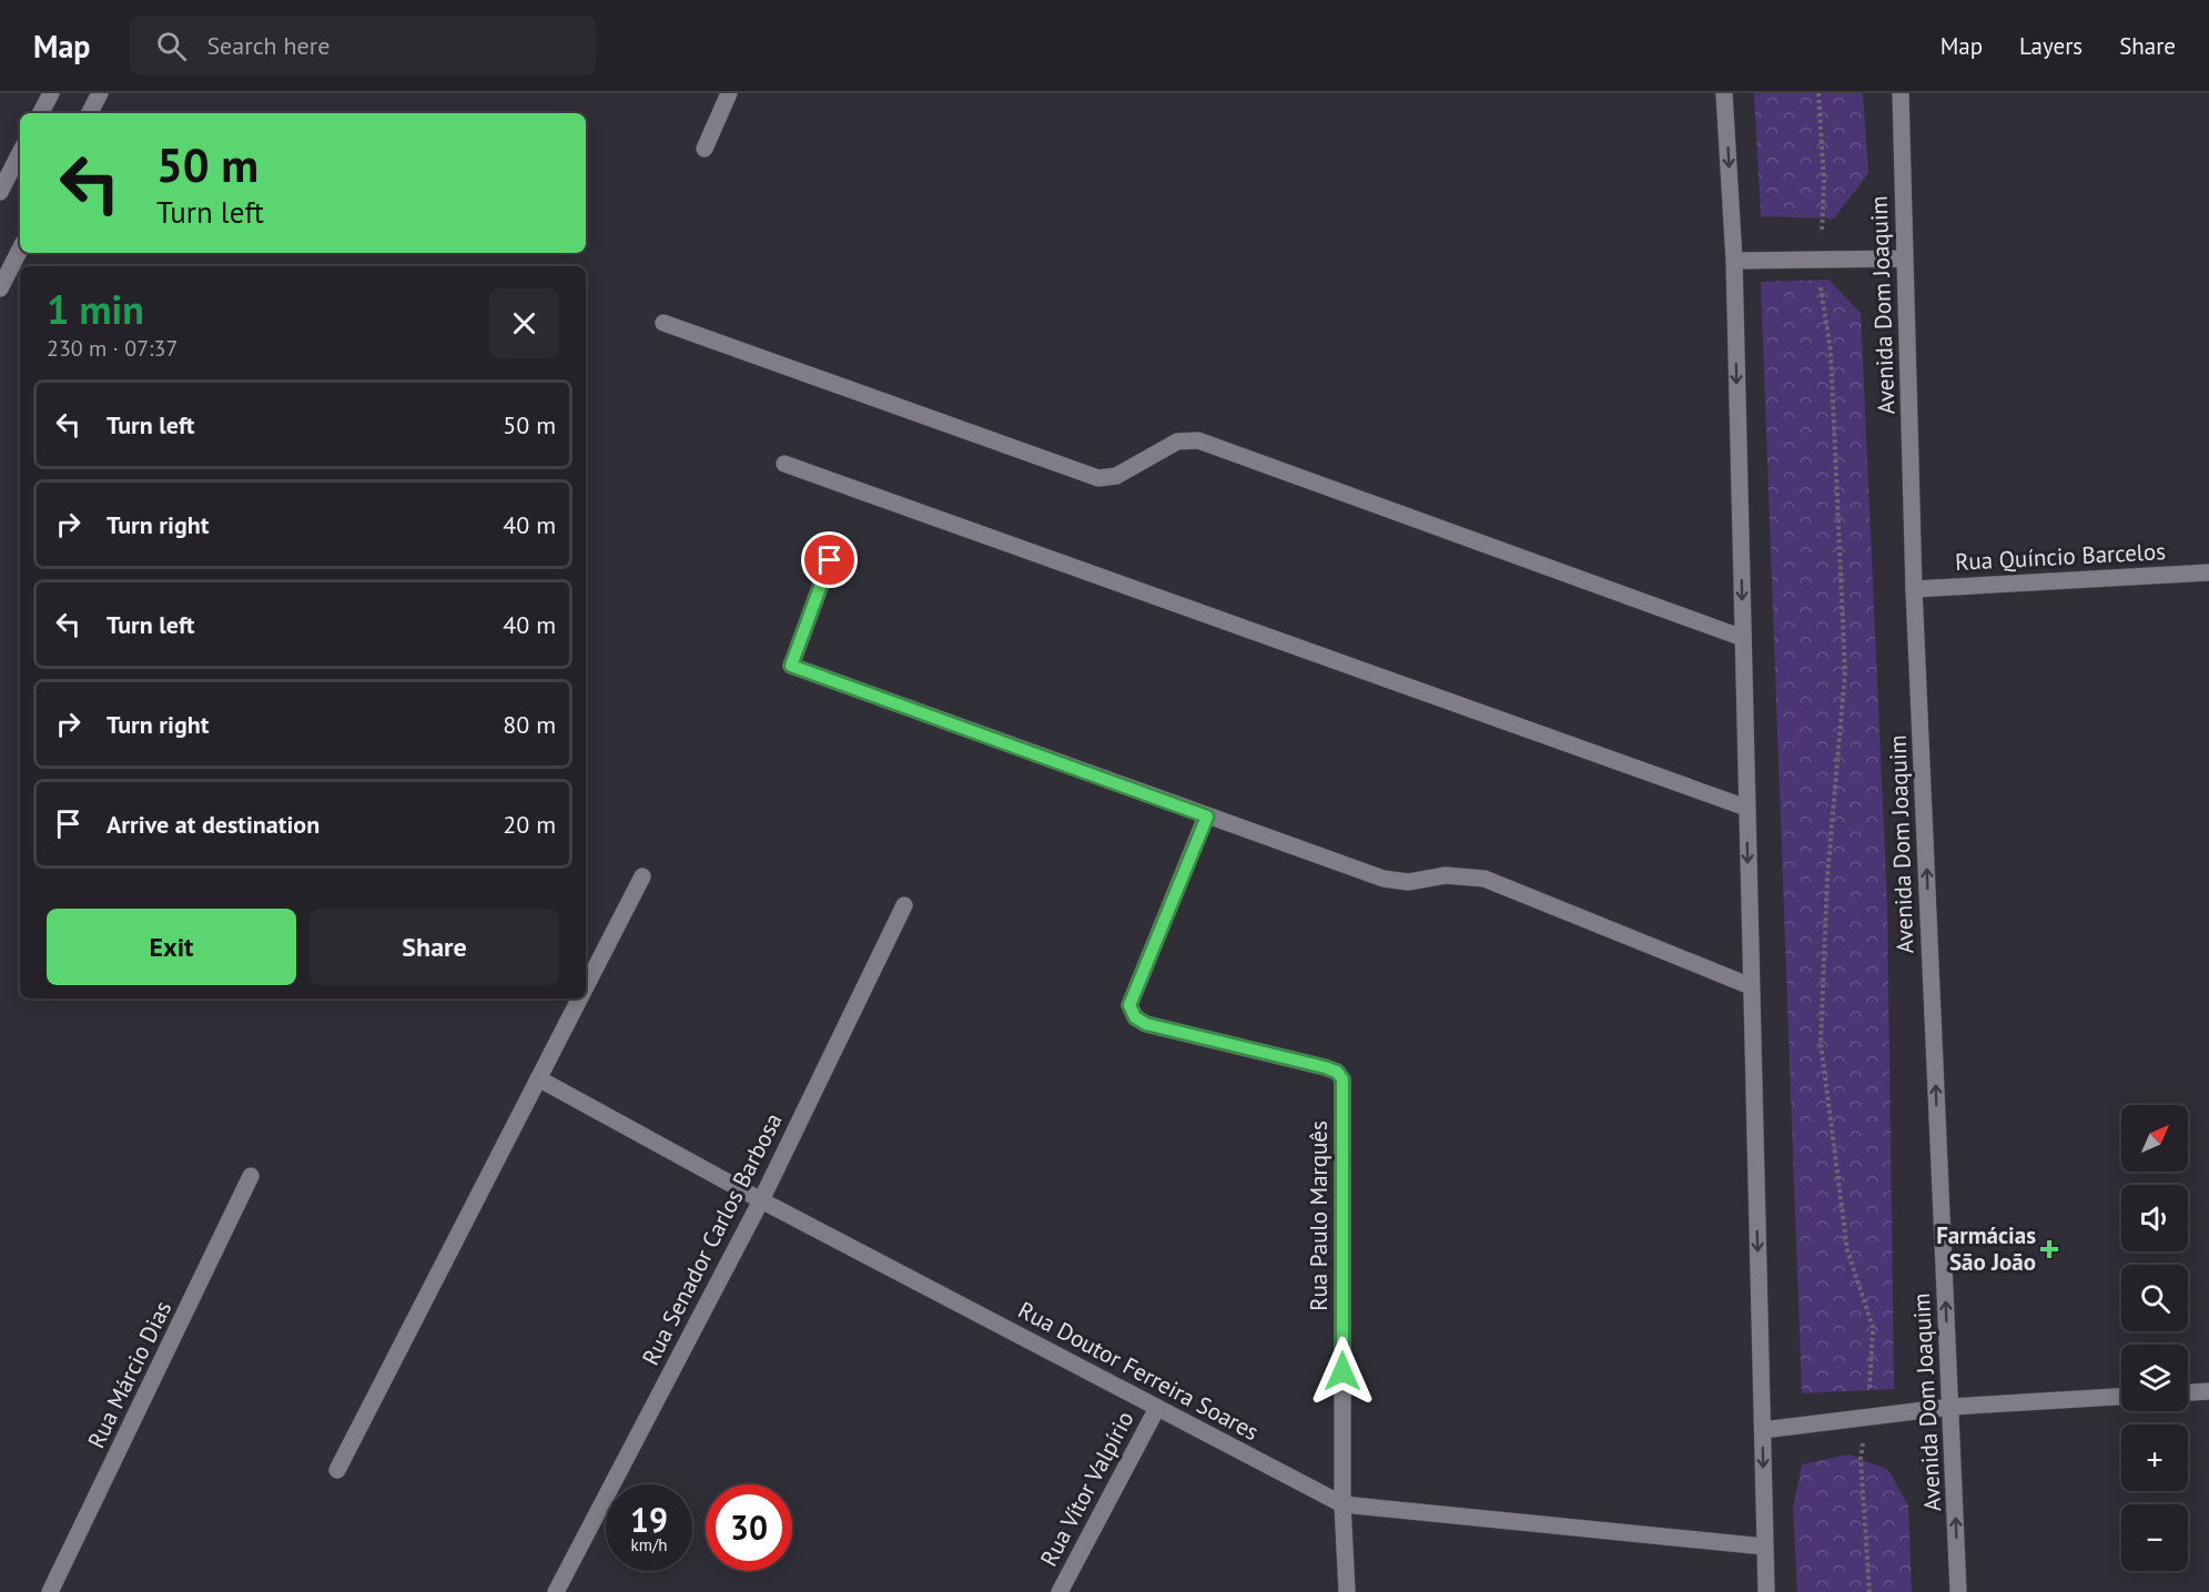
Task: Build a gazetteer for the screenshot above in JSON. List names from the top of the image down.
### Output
{
  "streets": {
    "street": [
      "Avenida Dom Joaquim",
      "Rua Quíncio Barcelos",
      "Rua Paulo Marquês",
      "Rua Senador Carlos Barbosa",
      "Rua Doutor Ferreira Soares",
      "Rua Márcio Dias",
      "Rua Vítor Valpírio"
    ]
  },
  "crossings": [
    ["Avenida Dom Joaquim", "Rua Quíncio Barcelos"],
    ["Rua Paulo Marquês", "Rua Doutor Ferreira Soares"],
    ["Rua Senador Carlos Barbosa", "Rua Doutor Ferreira Soares"],
    ["Rua Doutor Ferreira Soares", "Rua Vítor Valpírio"]
  ],
  "one_way": ["Avenida Dom Joaquim"],
  "places": {
    "health": ["Farmácias São João"]
  },
  "north": "top right",
  "page": {
    "header": "Map",
    "search": "Search here",
    "nav": ["Map", "Layers", "Share"],
    "turn": ["50 m", "Turn left"],
    "heading": ["1 min", "230 m · 07:37"],
    "list": [
      {
        "name": "Turn left",
        "value": "50 m"
      },
      {
        "name": "Turn right",
        "value": "40 m"
      },
      {
        "name": "Turn left",
        "value": "40 m"
      },
      {
        "name": "Turn right",
        "value": "80 m"
      },
      {
        "name": "Arrive at destination",
        "value": "20 m"
      }
    ],
    "buttons": ["Exit", "Share"],
    "map_buttons": ["+", "−"],
    "speed": "19 km/h",
    "limit": "30"
  }
}
